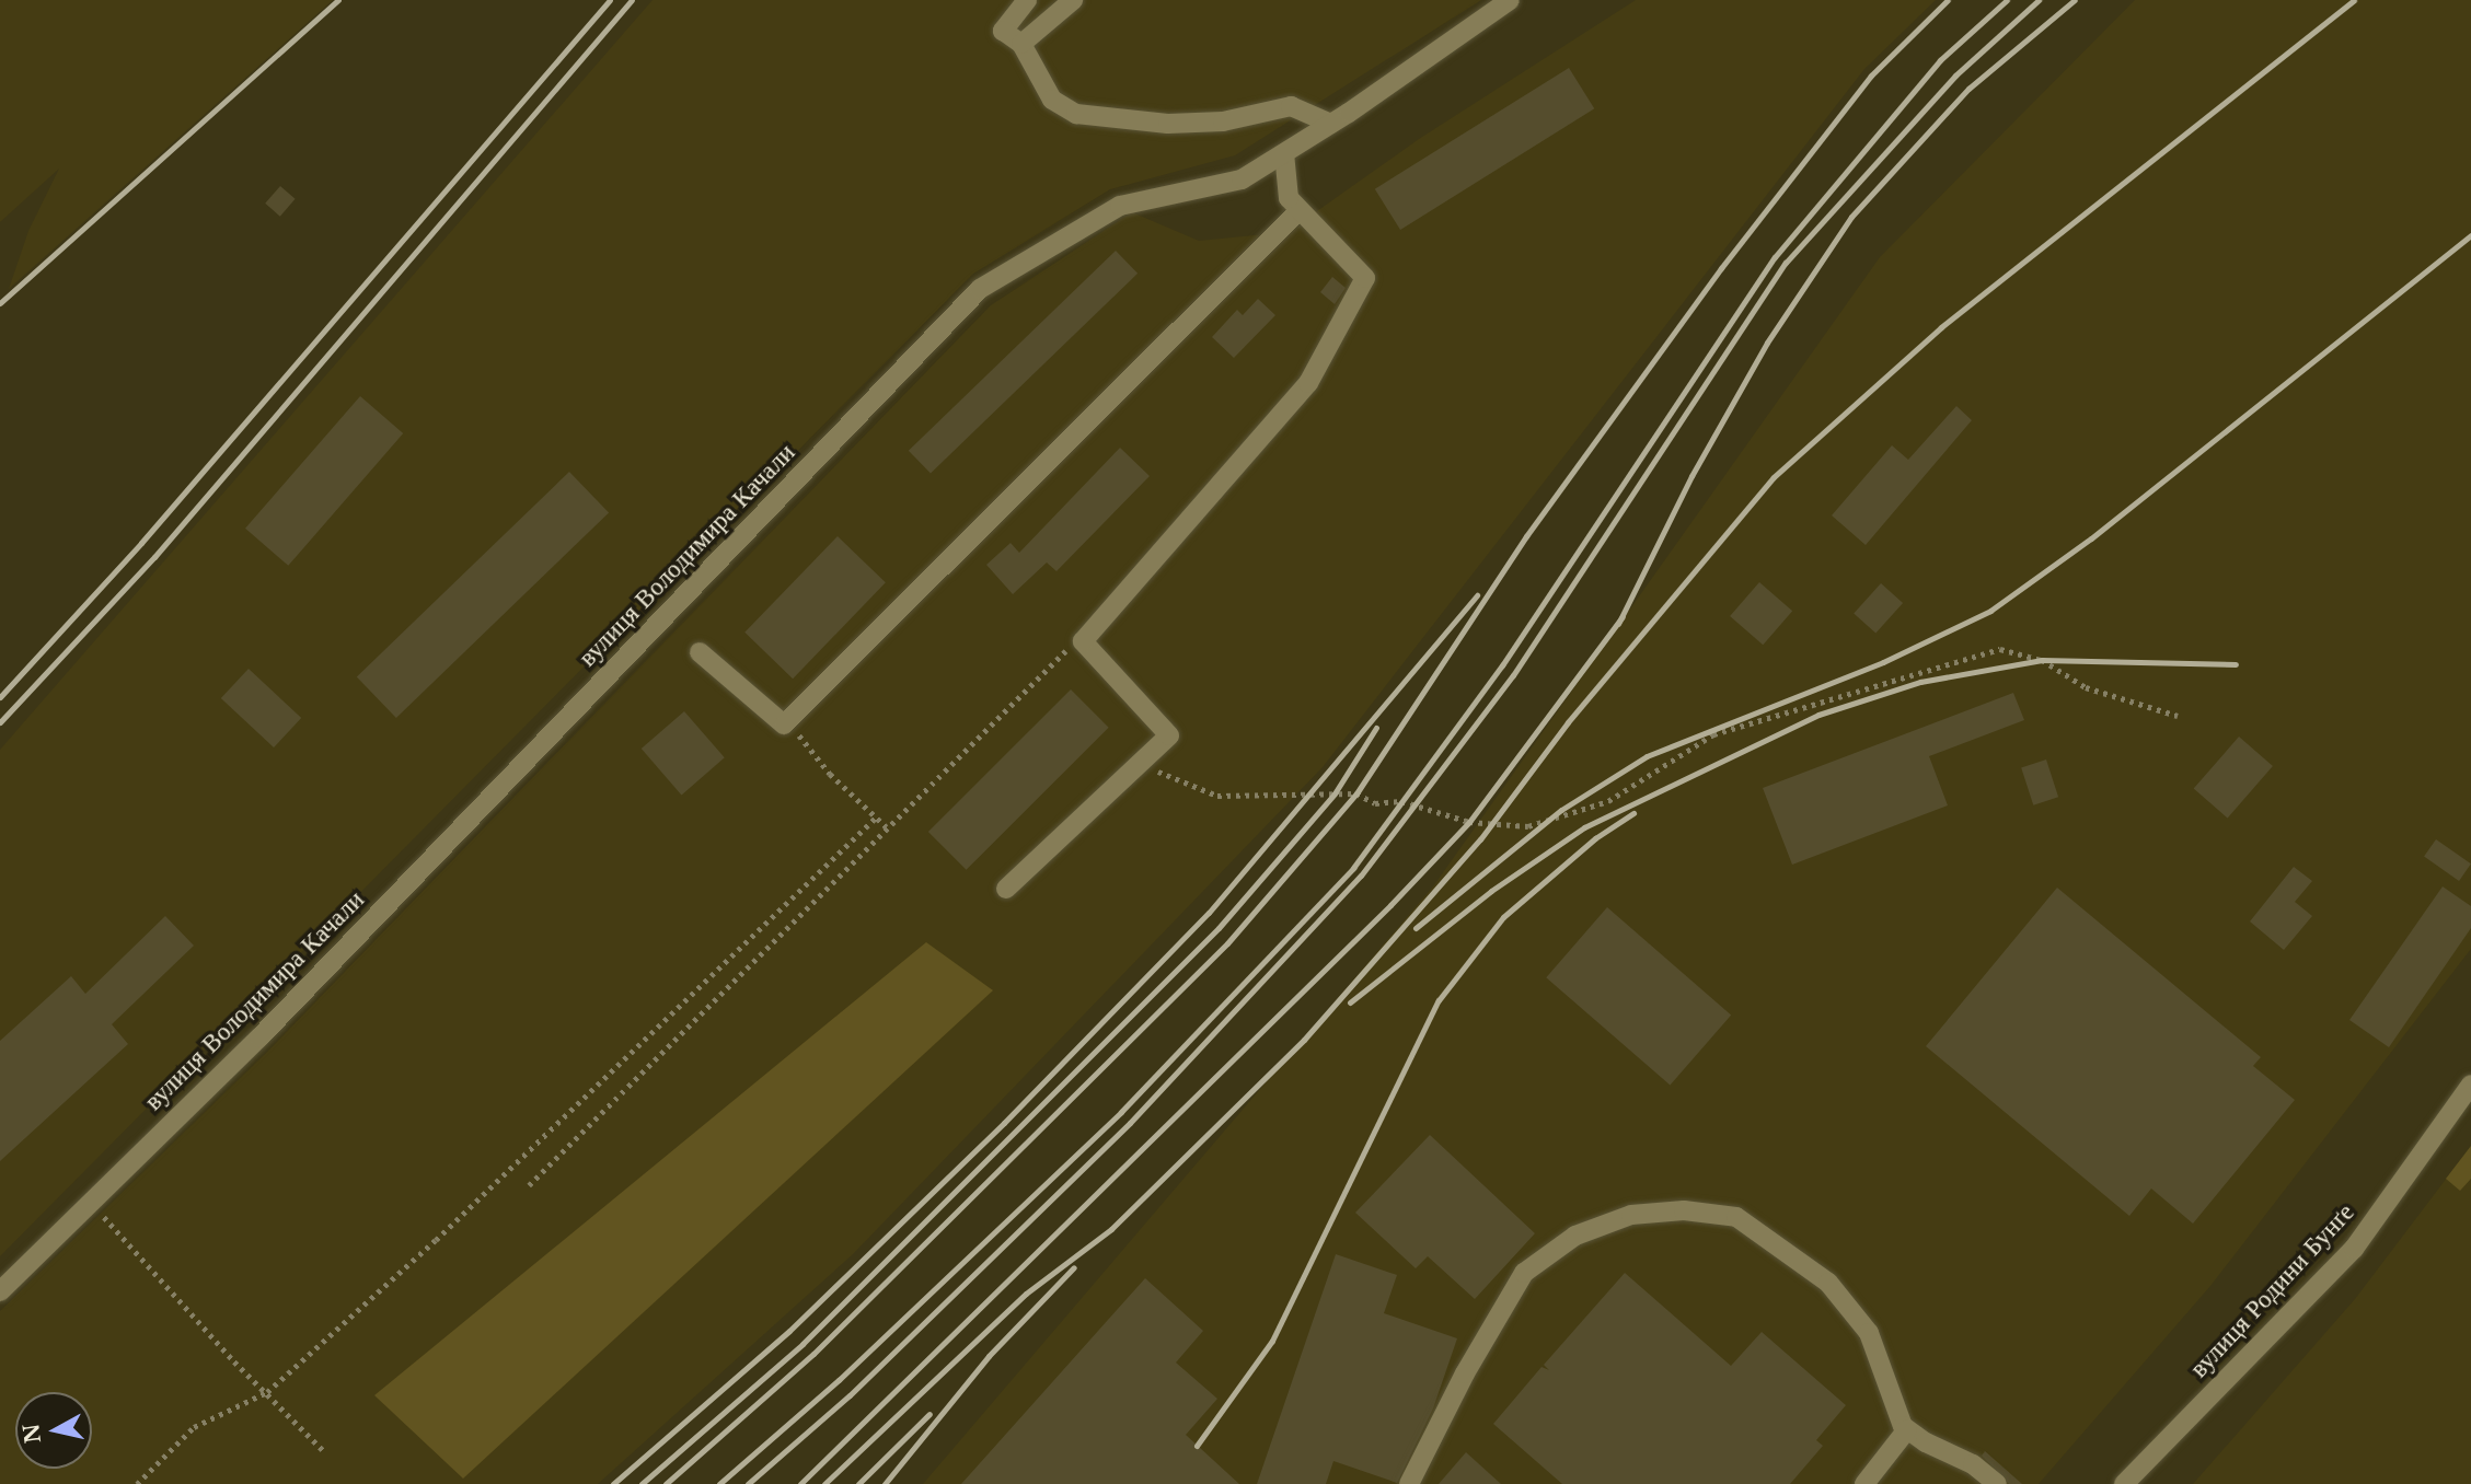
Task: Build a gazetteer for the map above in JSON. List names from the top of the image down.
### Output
{
  "streets": {
    "street": ["вулиця Володимира Качали", "вулиця Родини Бунґе"]
  },
  "north": "left"
}
